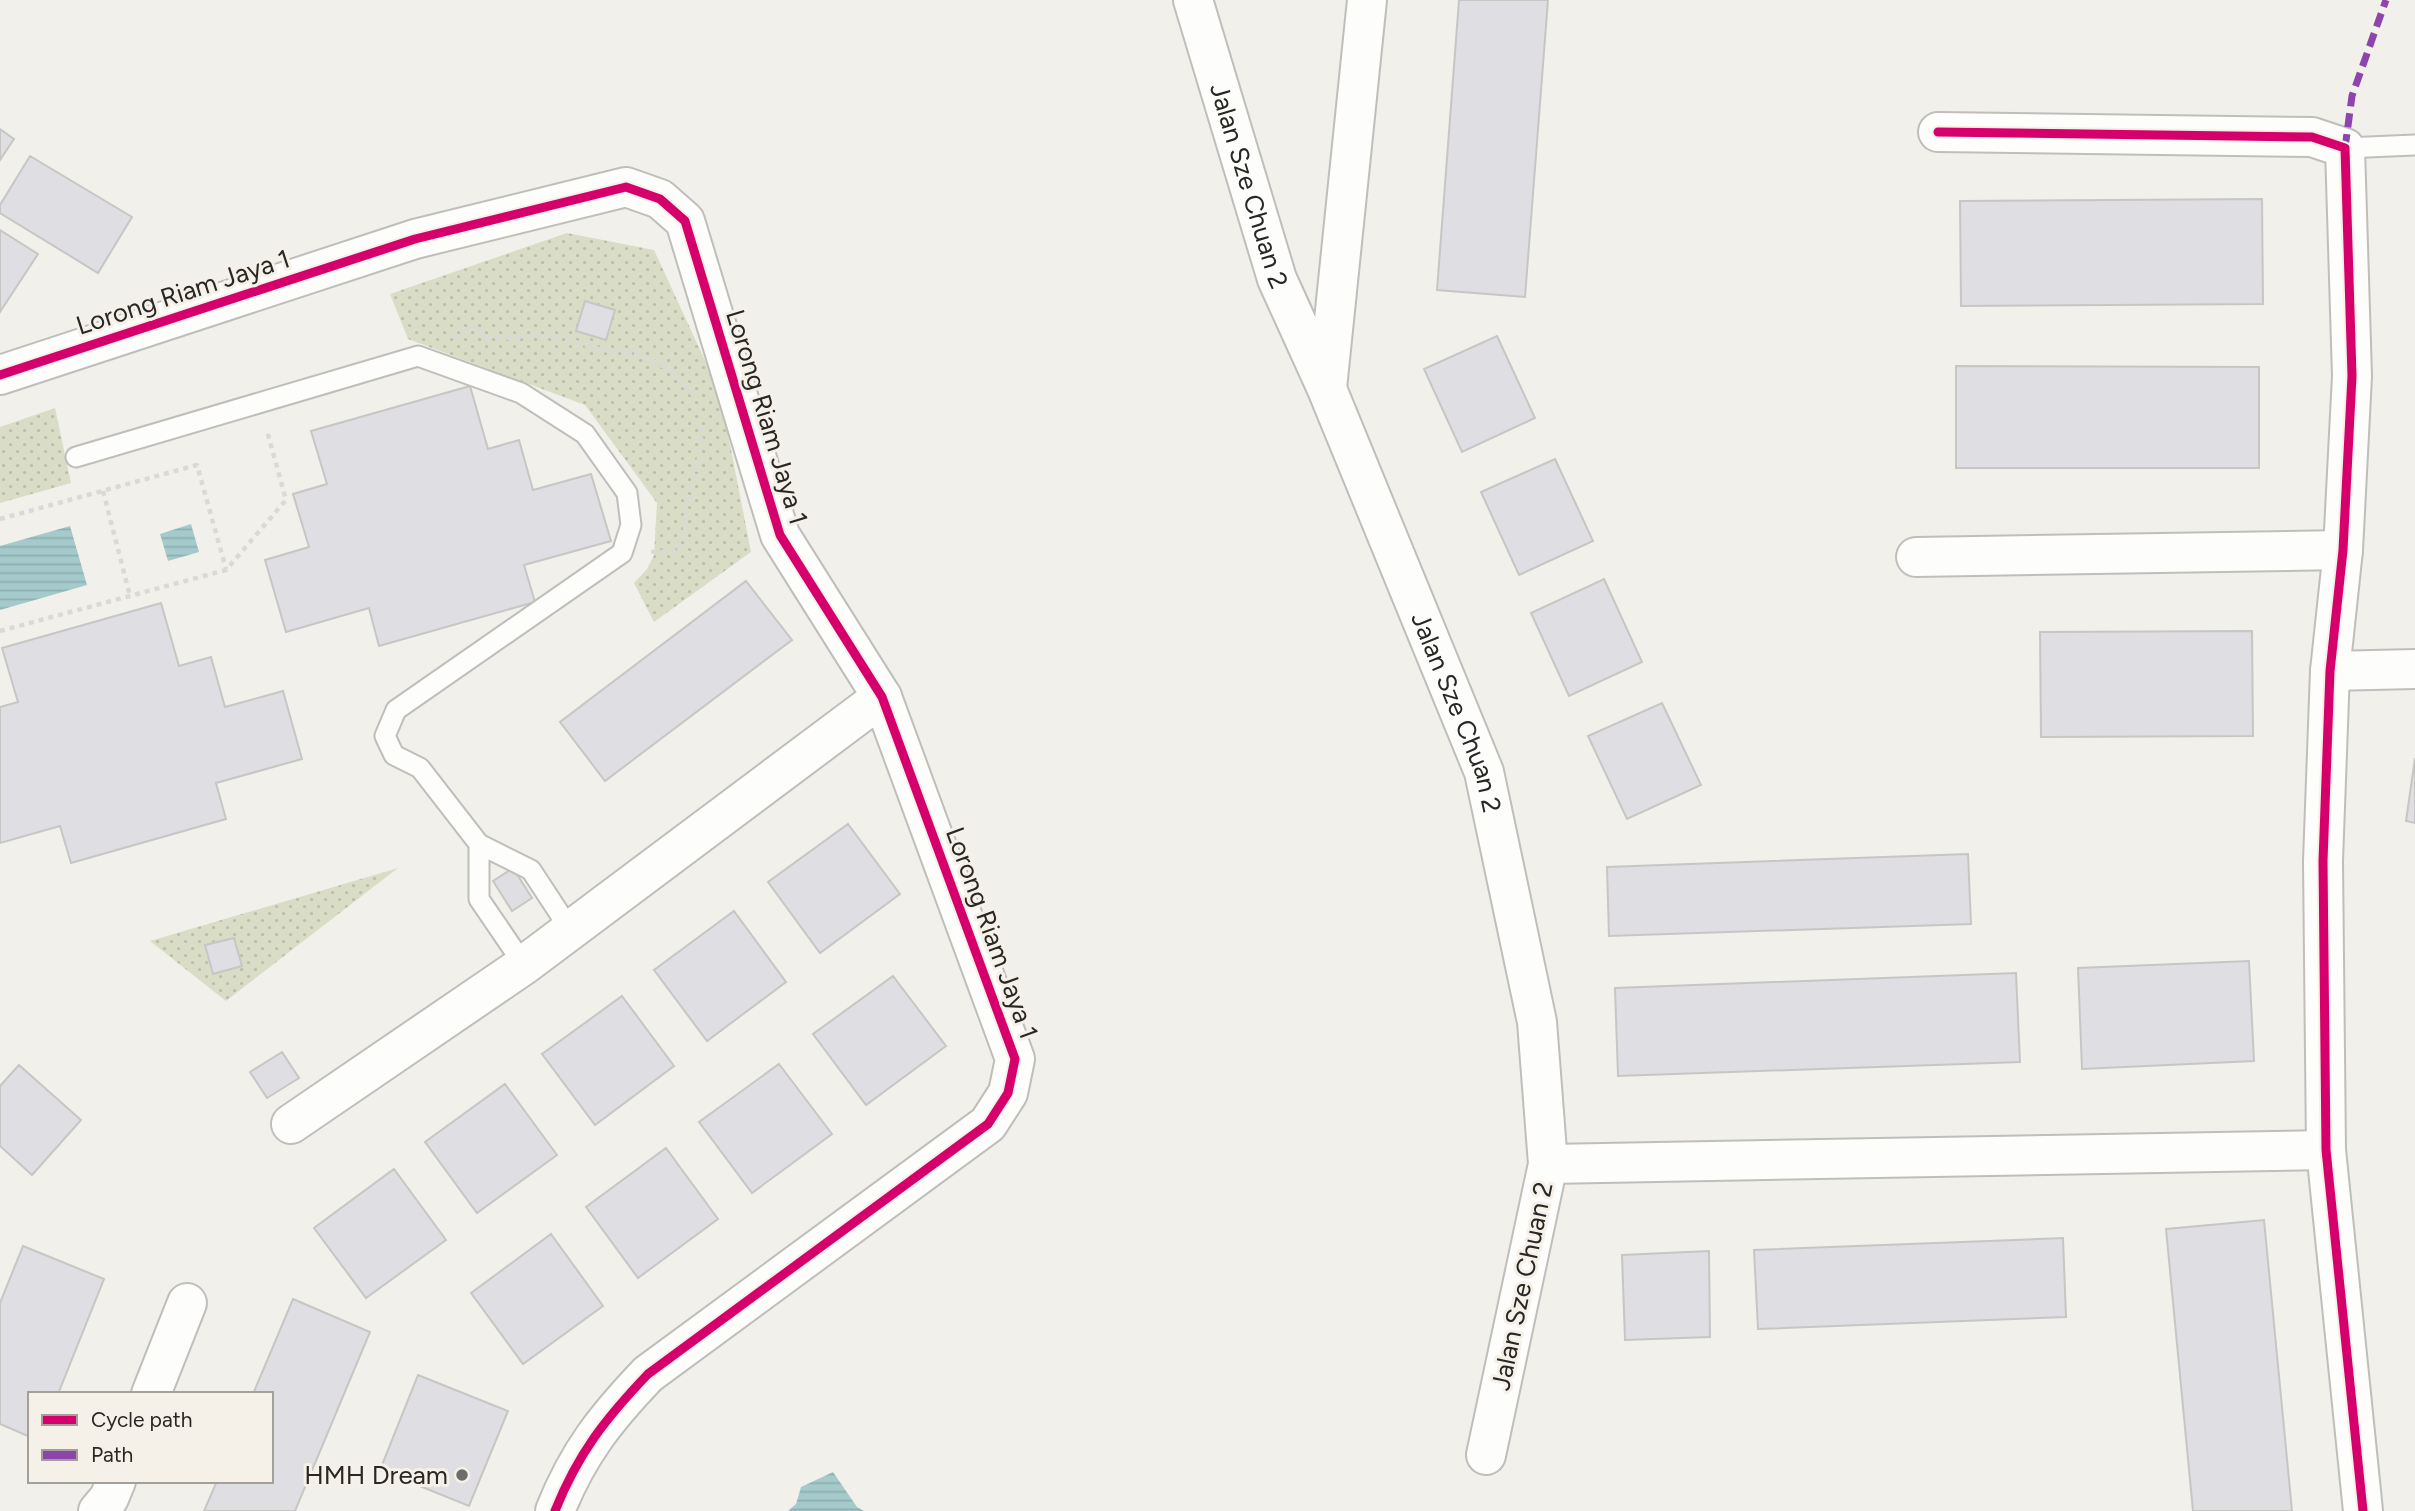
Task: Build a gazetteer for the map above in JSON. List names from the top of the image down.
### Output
{
  "streets": {
    "street": ["Jalan Sze Chuan 2", "Lorong Riam Jaya 1"]
  },
  "places": ["HMH Dream"],
  "legend": ["Cycle path", "Path"]
}
